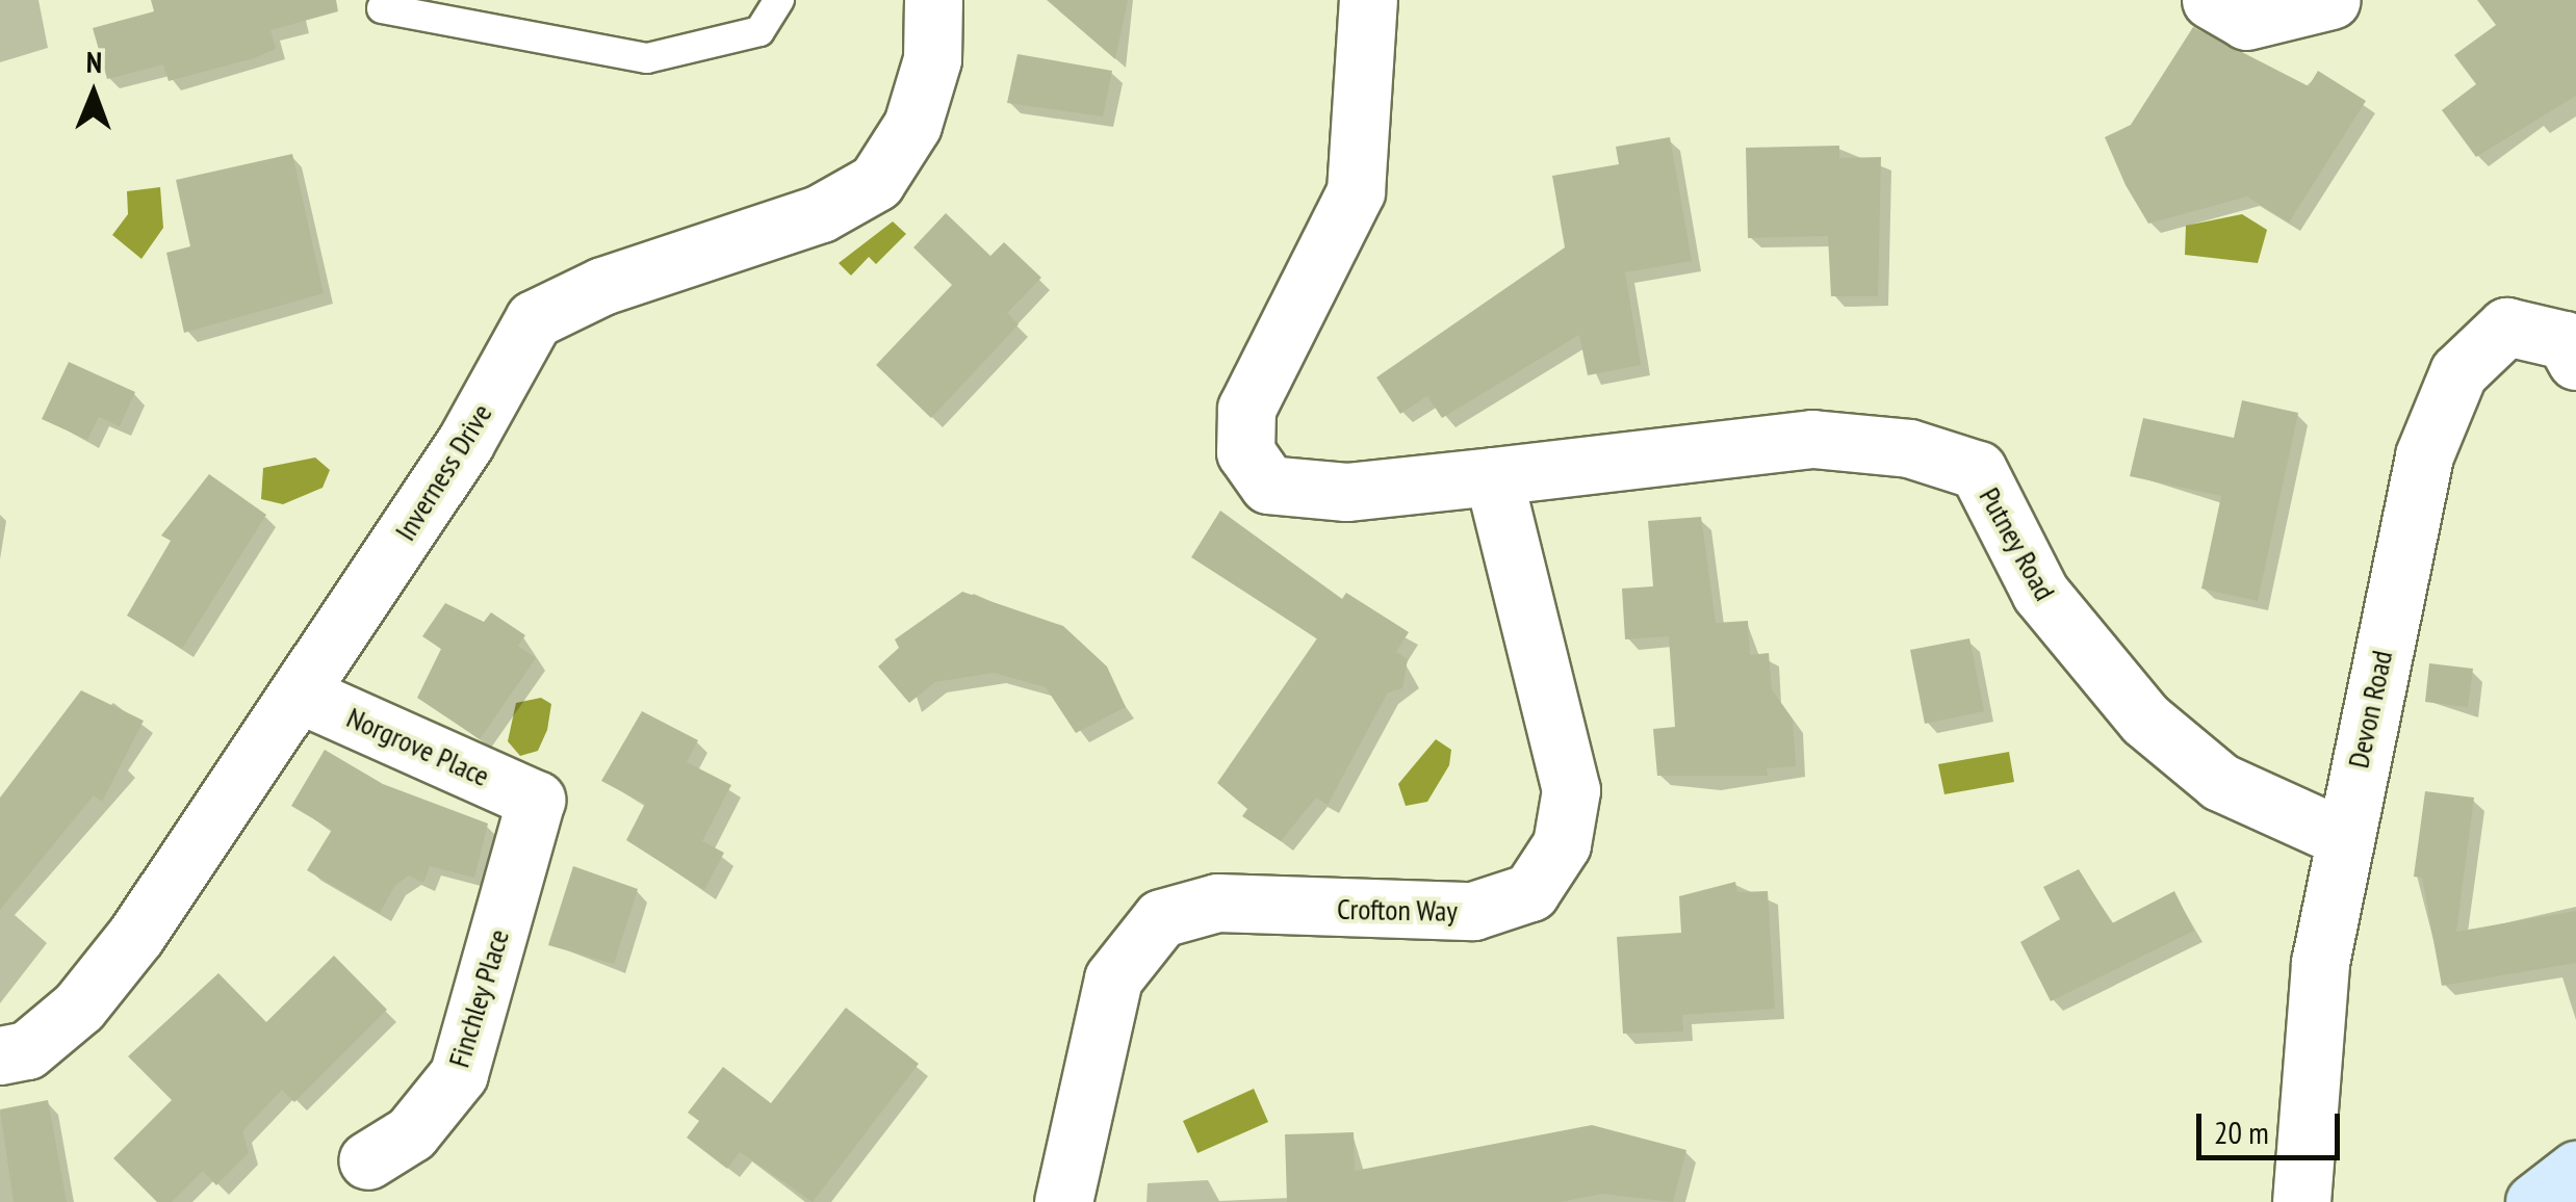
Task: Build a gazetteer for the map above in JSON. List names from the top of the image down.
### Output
{
  "streets": {
    "street": [
      "Inverness Drive",
      "Putney Road",
      "Devon Road",
      "Norgrove Place",
      "Crofton Way",
      "Finchley Place"
    ]
  },
  "crossings": [
    ["Inverness Drive", "Norgrove Place"],
    ["Putney Road", "Devon Road"],
    ["Putney Road", "Crofton Way"],
    ["Norgrove Place", "Finchley Place"]
  ],
  "scale_bar": "20 m",
  "north": "top"
}
